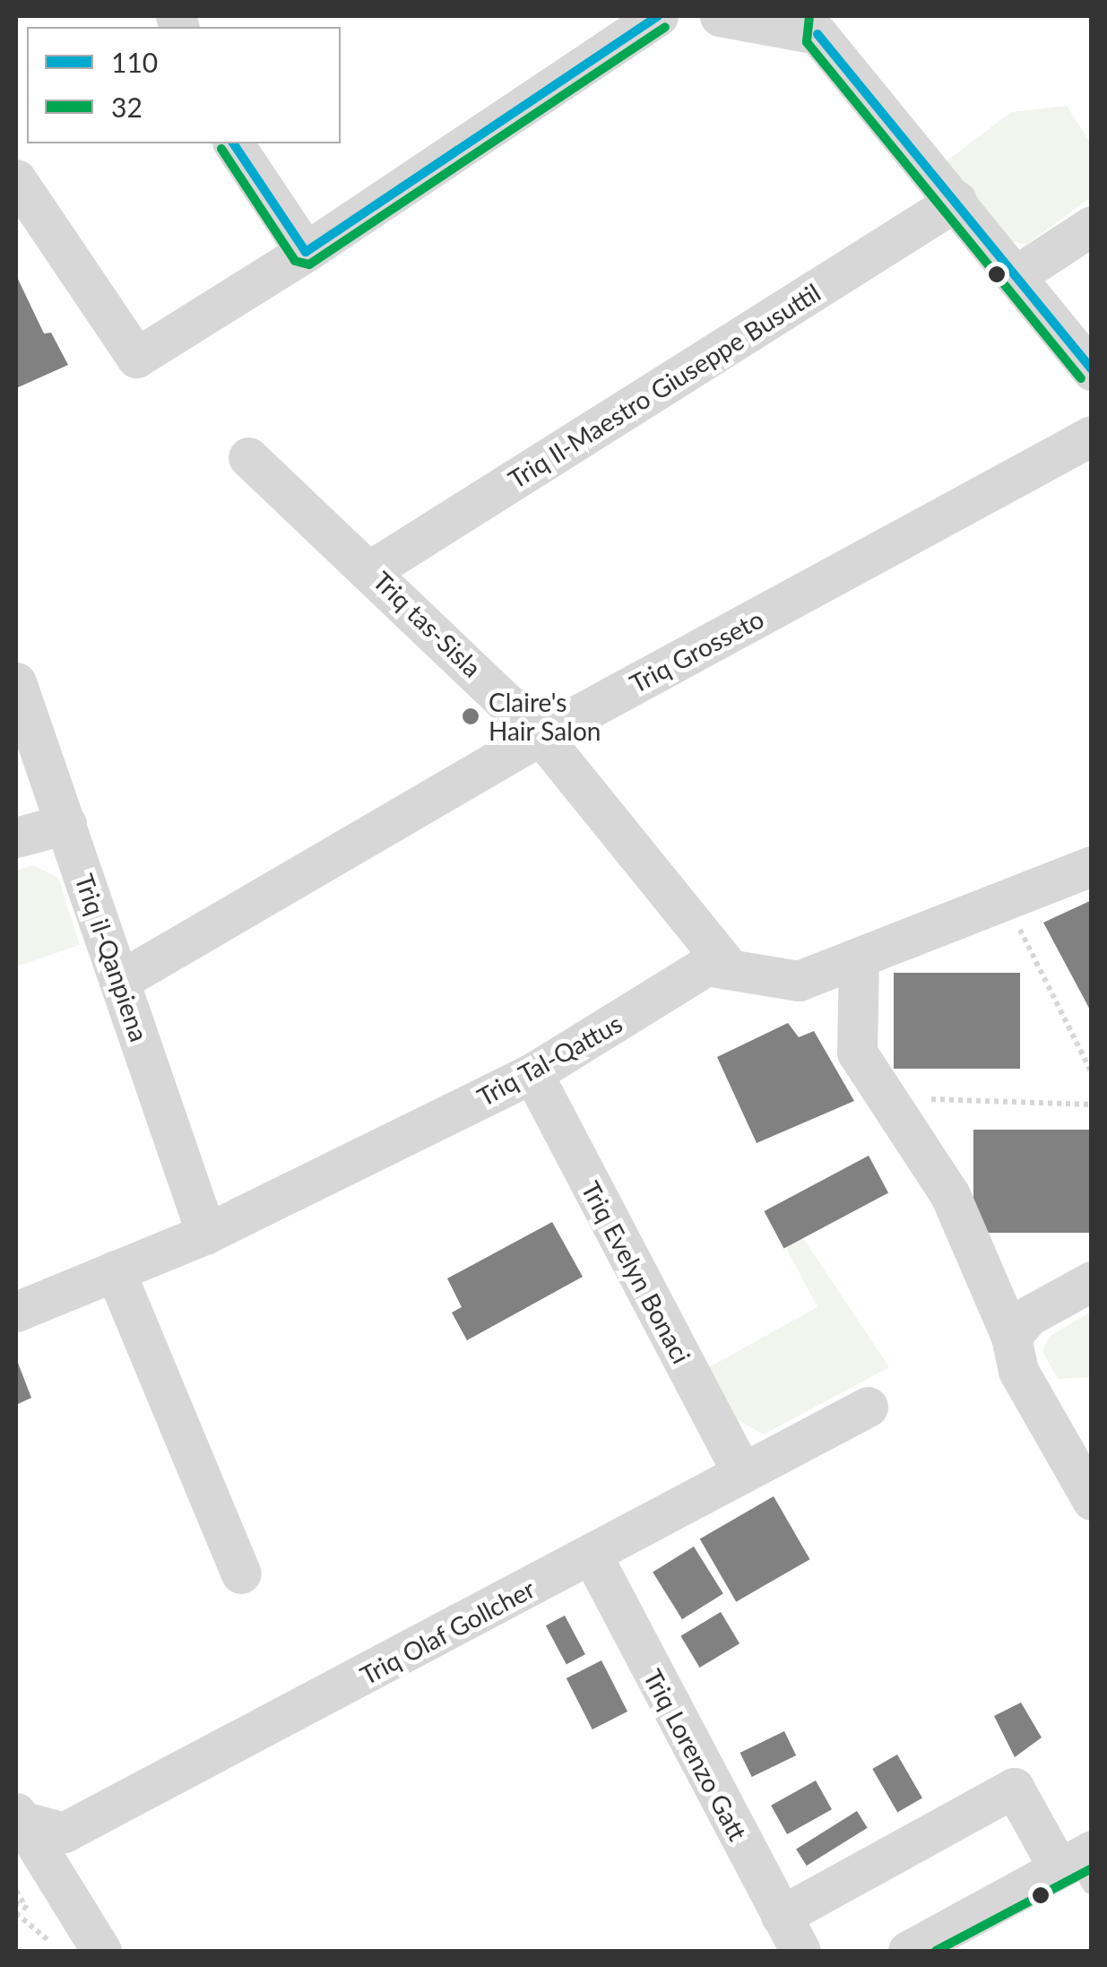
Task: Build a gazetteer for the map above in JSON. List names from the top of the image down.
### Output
{
  "streets": {
    "street": [
      "Triq Il-Maestro Giuseppe Busuttil",
      "Triq tas-Sisla",
      "Triq Grosseto",
      "Triq il-Qanpiena",
      "Triq Tal-Qattus",
      "Triq Evelyn Bonaci",
      "Triq Olaf Gollcher",
      "Triq Lorenzo Gatt"
    ]
  },
  "crossings": [
    ["Triq Il-Maestro Giuseppe Busuttil", "Triq tas-Sisla"],
    ["Triq tas-Sisla", "Triq Grosseto"],
    ["Triq tas-Sisla", "Triq Tal-Qattus"],
    ["Triq Grosseto", "Triq il-Qanpiena"],
    ["Triq il-Qanpiena", "Triq Tal-Qattus"],
    ["Triq Tal-Qattus", "Triq Evelyn Bonaci"],
    ["Triq Evelyn Bonaci", "Triq Olaf Gollcher"],
    ["Triq Olaf Gollcher", "Triq Lorenzo Gatt"]
  ],
  "places": ["Claire's Hair Salon"],
  "lines": ["transit line 110", "transit line 32"],
  "legend": ["110", "32"]
}
